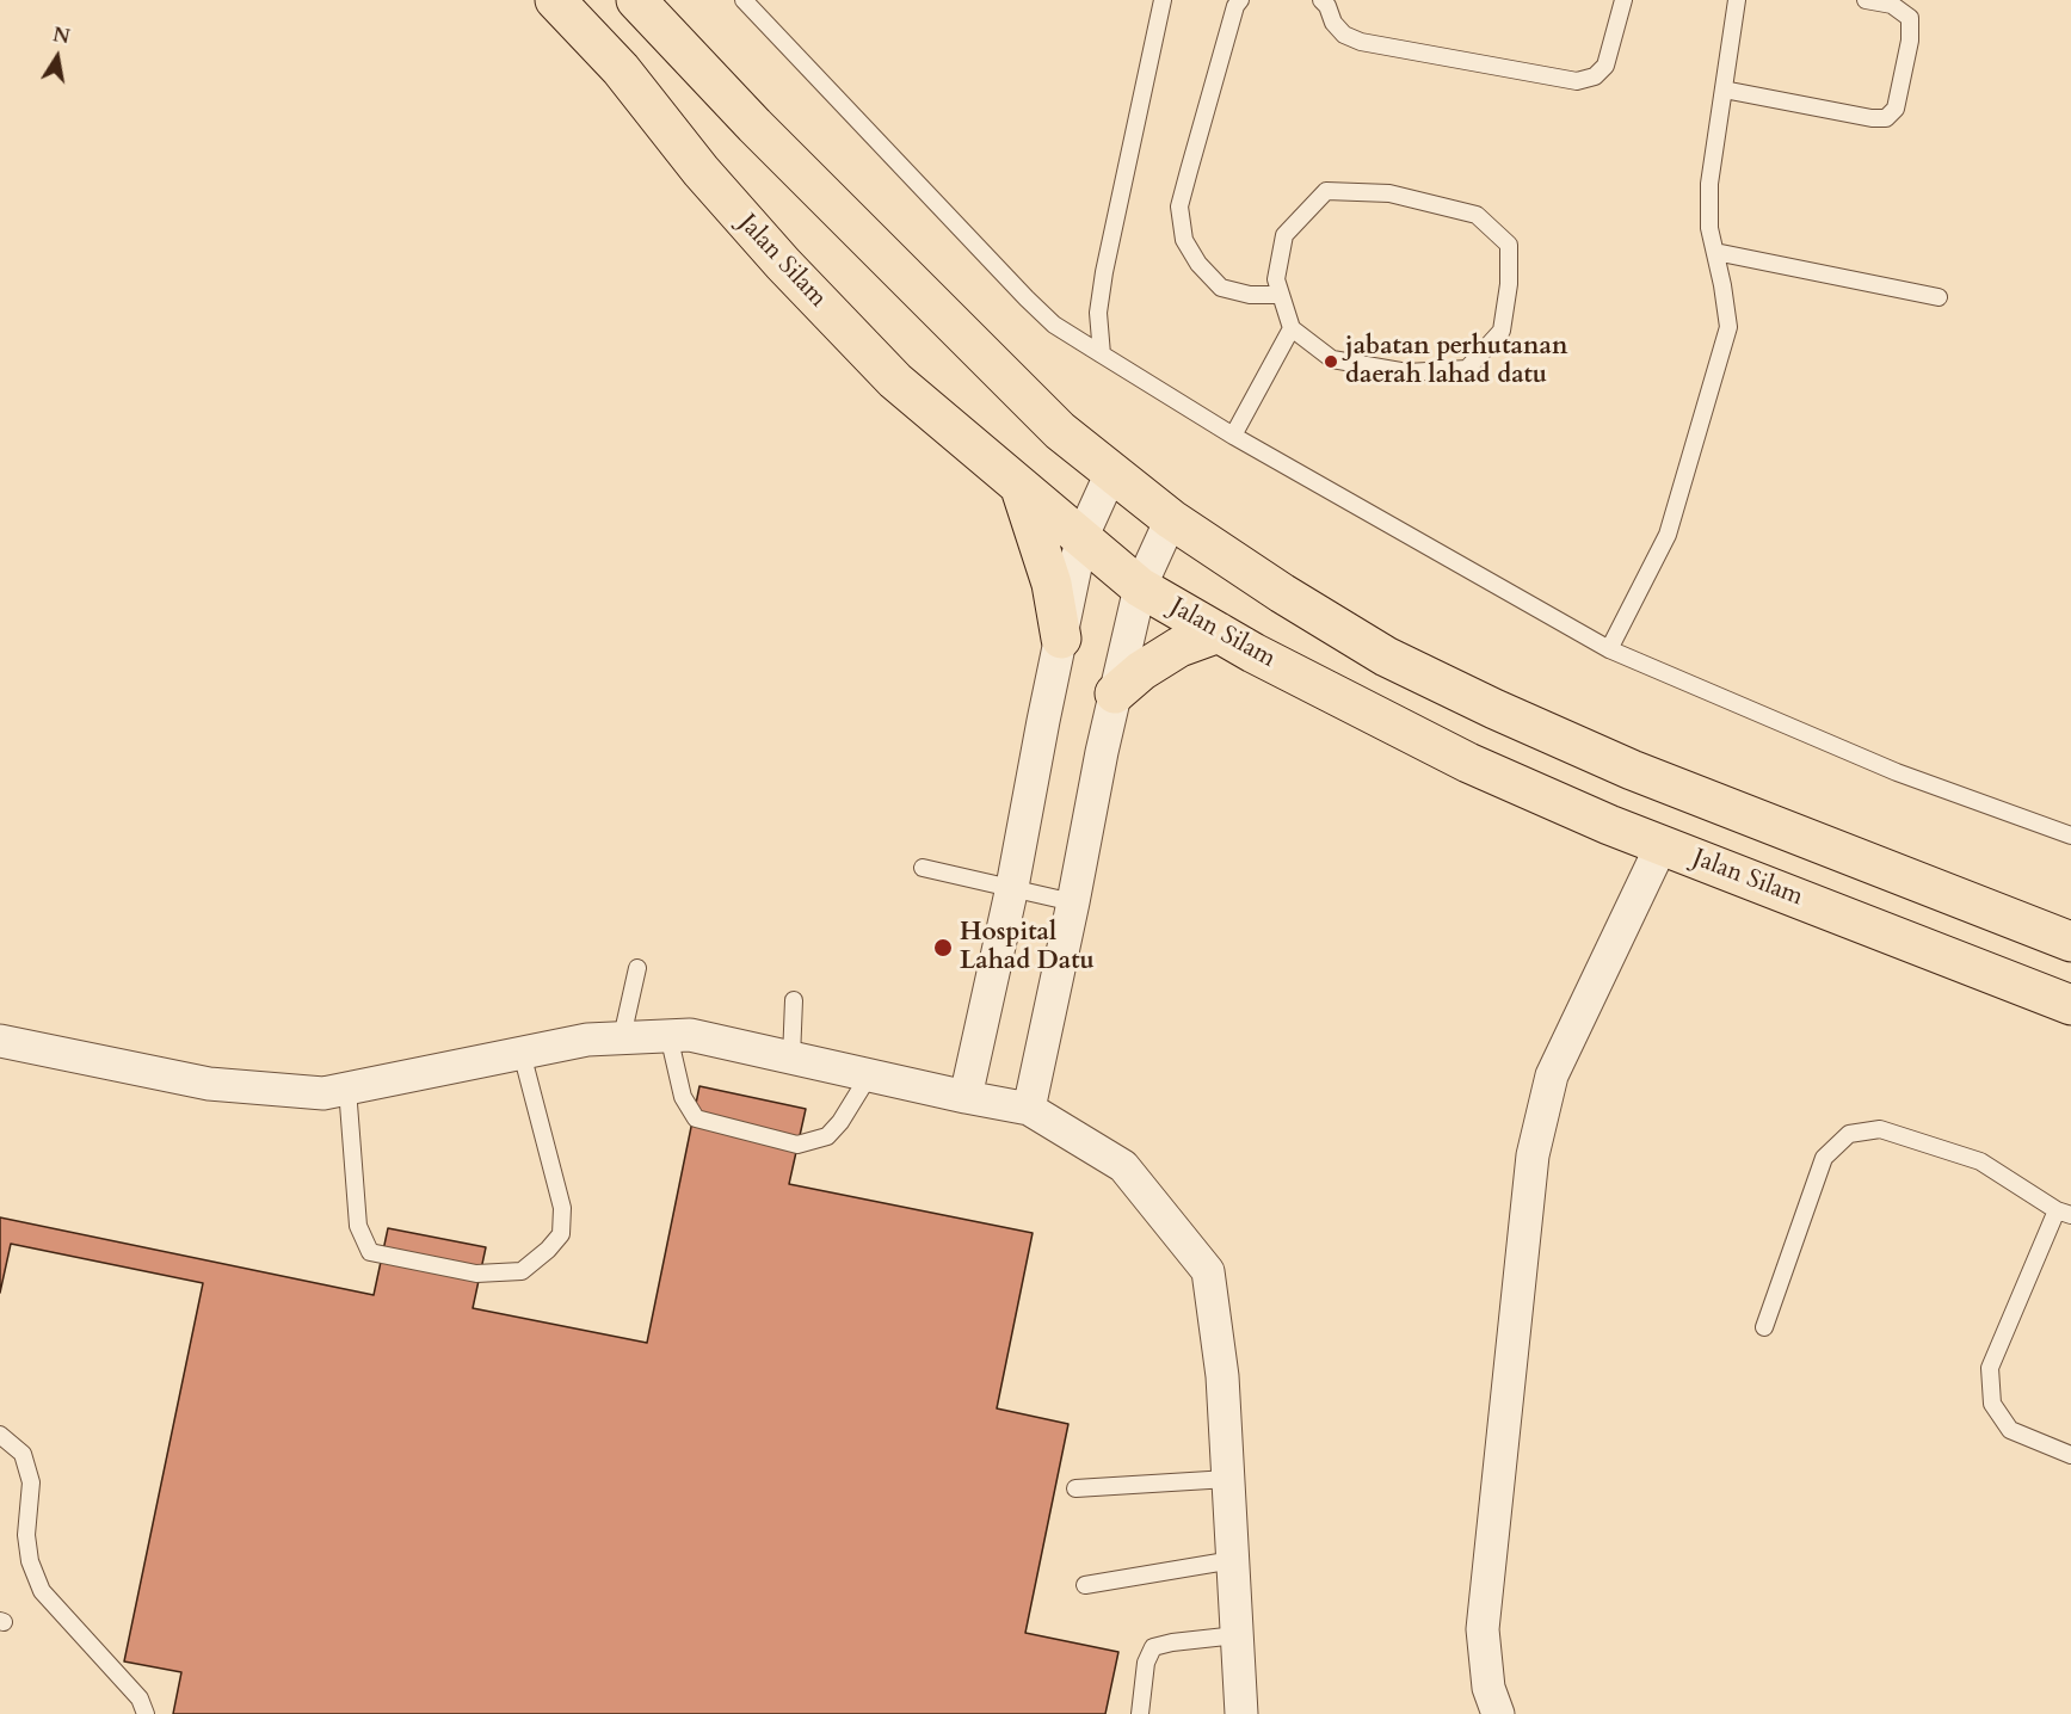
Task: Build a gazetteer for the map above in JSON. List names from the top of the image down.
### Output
{
  "streets": {
    "highway": ["Jalan Silam"]
  },
  "places": ["jabatan perhutanan daerah lahad datu", "Hospital Lahad Datu"],
  "north": "top"
}
